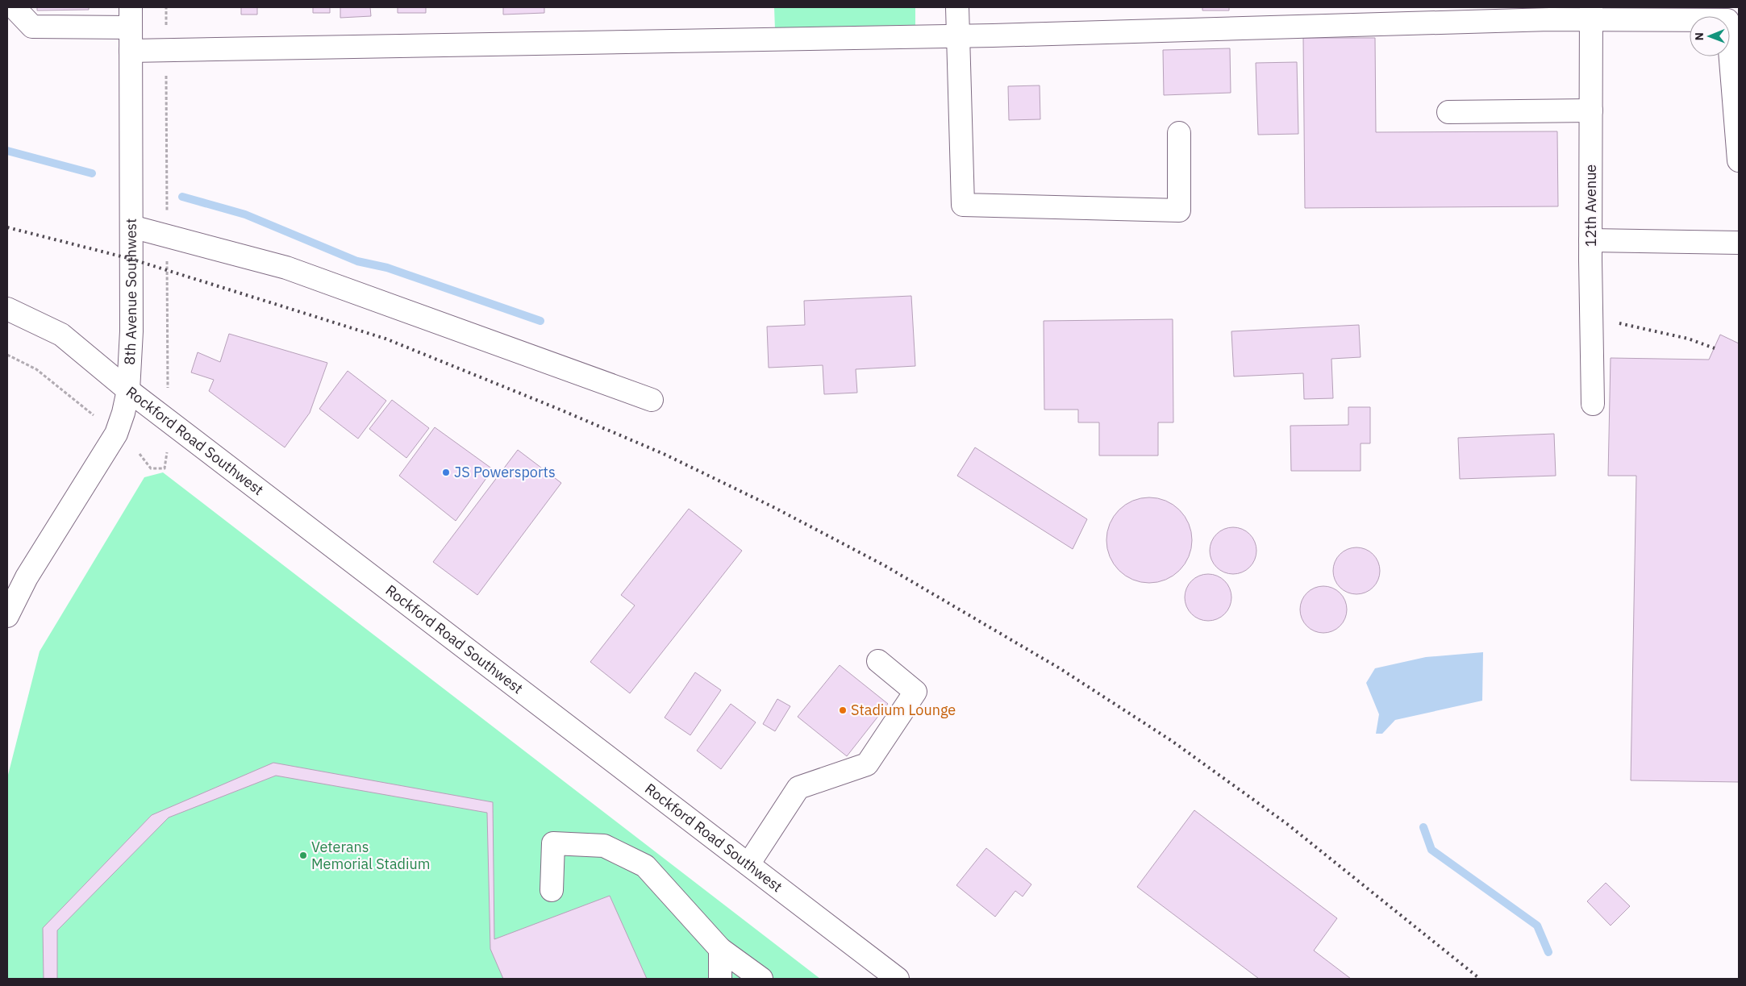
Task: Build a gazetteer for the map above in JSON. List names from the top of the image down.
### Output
{
  "streets": {
    "street": ["12th Avenue", "8th Avenue Southwest", "Rockford Road Southwest"]
  },
  "crossings": [
    ["8th Avenue Southwest", "Rockford Road Southwest"]
  ],
  "places": ["JS Powersports", "Stadium Lounge", "Veterans Memorial Stadium"],
  "north": "left"
}
